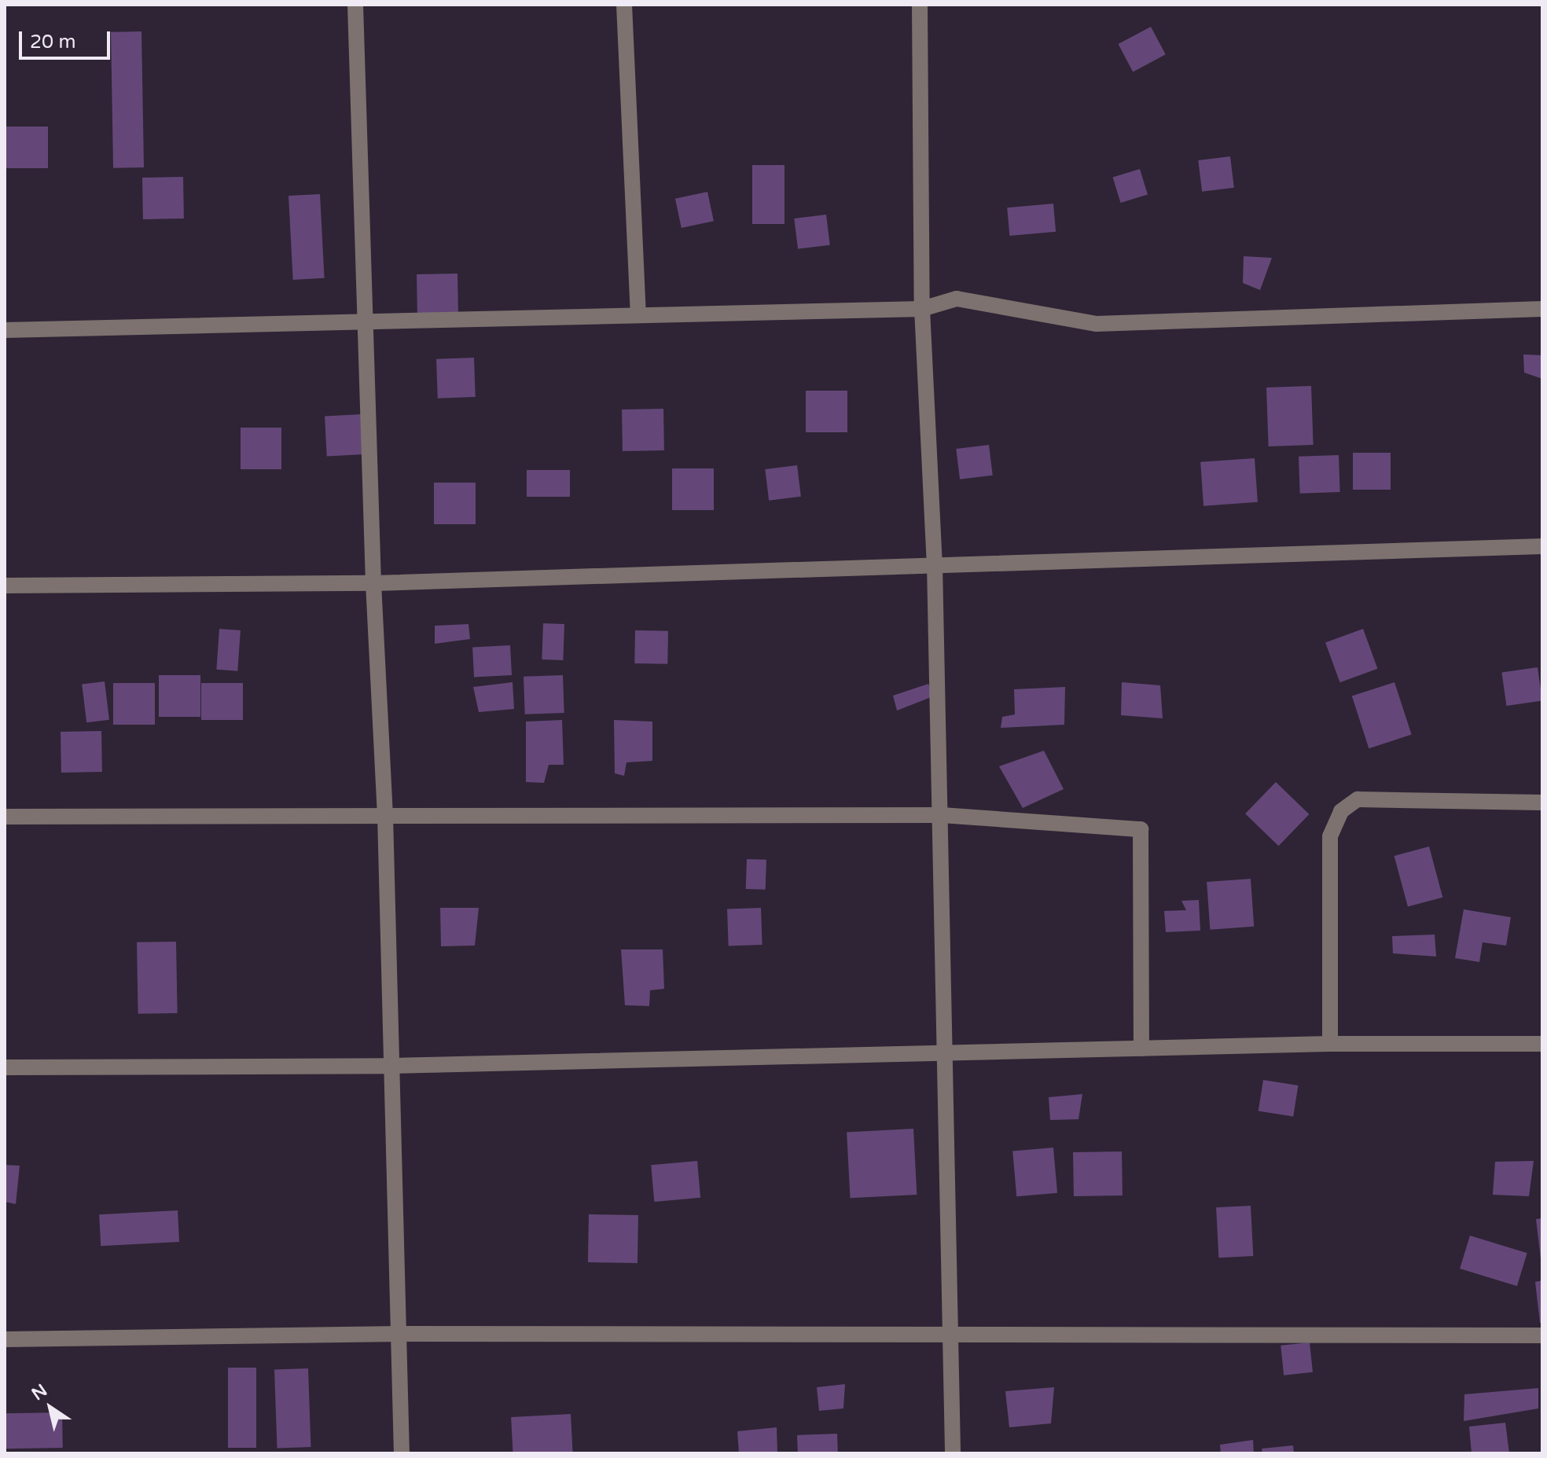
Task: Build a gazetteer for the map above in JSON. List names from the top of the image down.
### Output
{
  "scale_bar": "20 m",
  "north": "top left"
}
